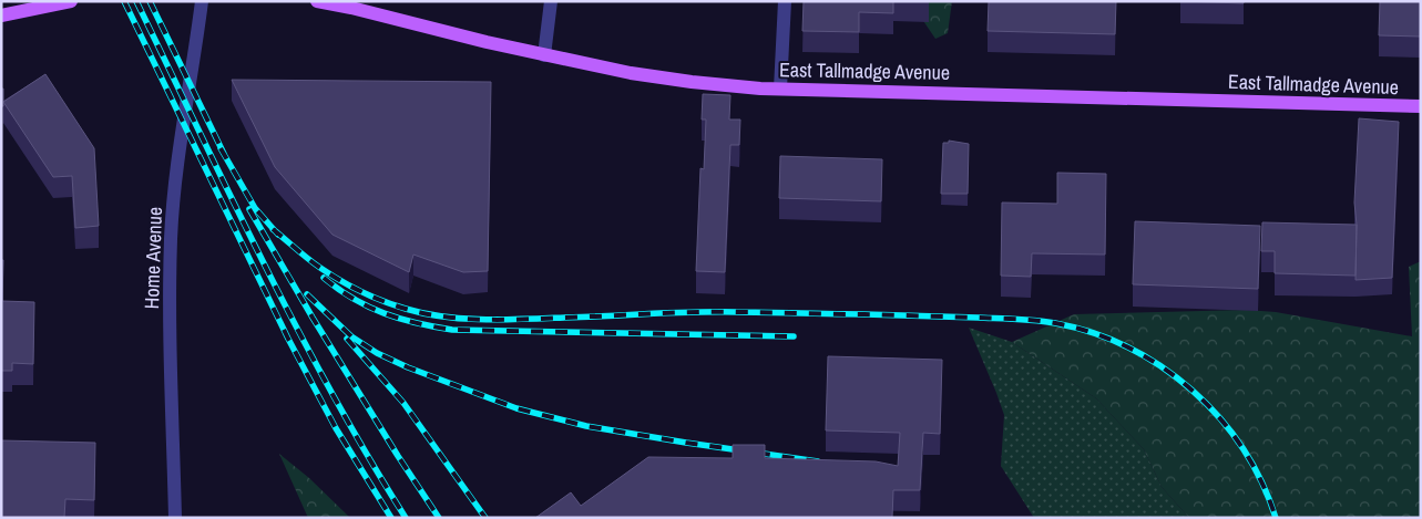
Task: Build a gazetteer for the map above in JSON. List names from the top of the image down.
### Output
{
  "streets": {
    "main road": ["East Tallmadge Avenue"],
    "street": ["Home Avenue"]
  }
}
